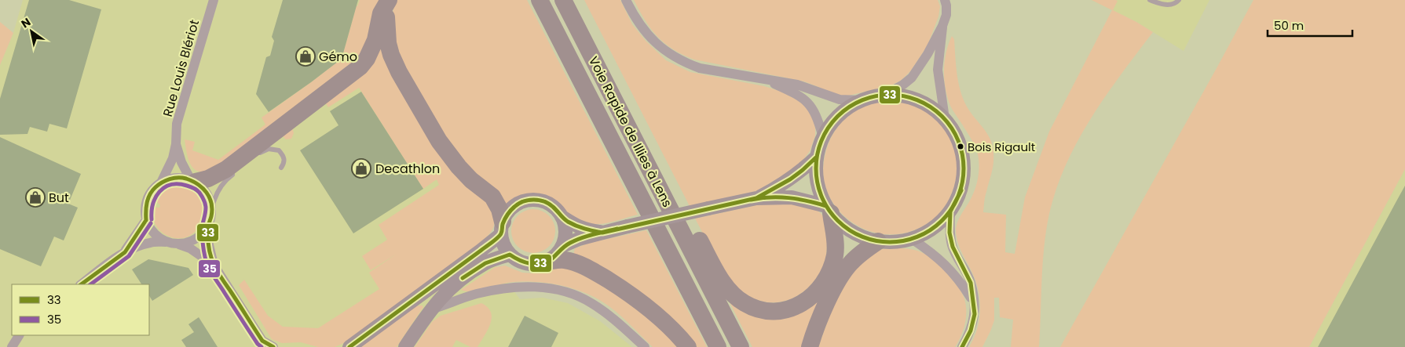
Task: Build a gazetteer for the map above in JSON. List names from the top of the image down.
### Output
{
  "streets": {
    "highway": ["Voie Rapide de Illies à Lens"],
    "street": ["Rue Louis Blériot"]
  },
  "places": {
    "shop": ["Gémo", "Decathlon", "But"],
    "other": ["Bois Rigault"]
  },
  "lines": ["transit line 33", "transit line 35"],
  "legend": ["33", "35"],
  "scale_bar": "50 m",
  "north": "top left"
}
